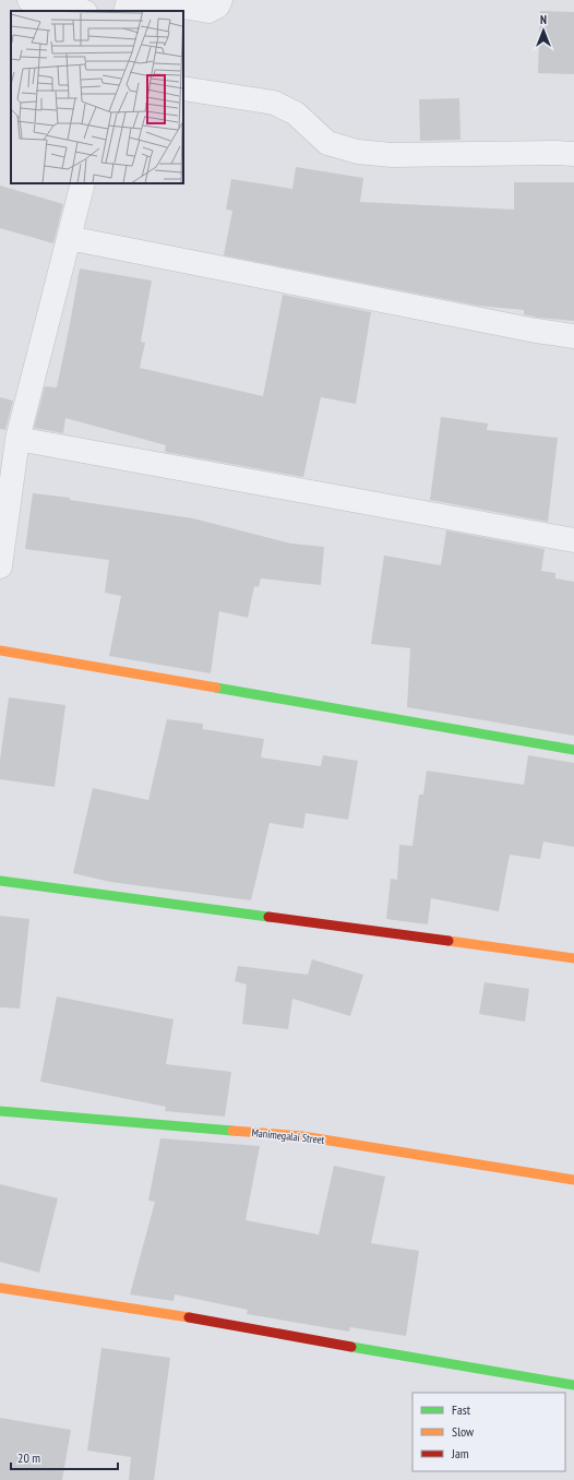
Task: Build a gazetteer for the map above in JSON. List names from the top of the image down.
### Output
{
  "streets": {
    "street": ["Manimegalai Street"]
  },
  "legend": ["Fast", "Slow", "Jam"],
  "scale_bar": "20 m",
  "north": "top"
}
